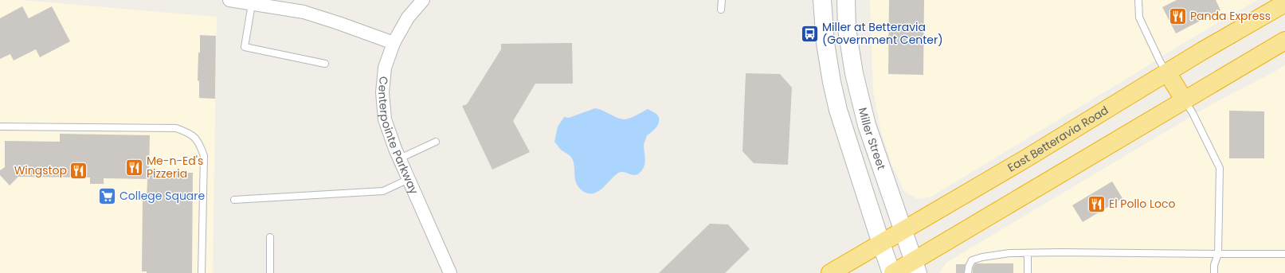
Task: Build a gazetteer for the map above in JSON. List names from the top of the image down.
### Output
{
  "streets": {
    "highway": ["East Betteravia Road"],
    "street": ["Centerpointe Parkway", "Miller Street"]
  },
  "crossings": [
    ["Miller Street", "East Betteravia Road"]
  ],
  "places": {
    "restaurant": [
      "Panda Express",
      "Me-n-Ed's Pizzeria",
      "Wingstop",
      "El Pollo Loco"
    ],
    "bus stop": ["Miller at Betteravia (Government Center)"],
    "supermarket": ["College Square"]
  }
}
